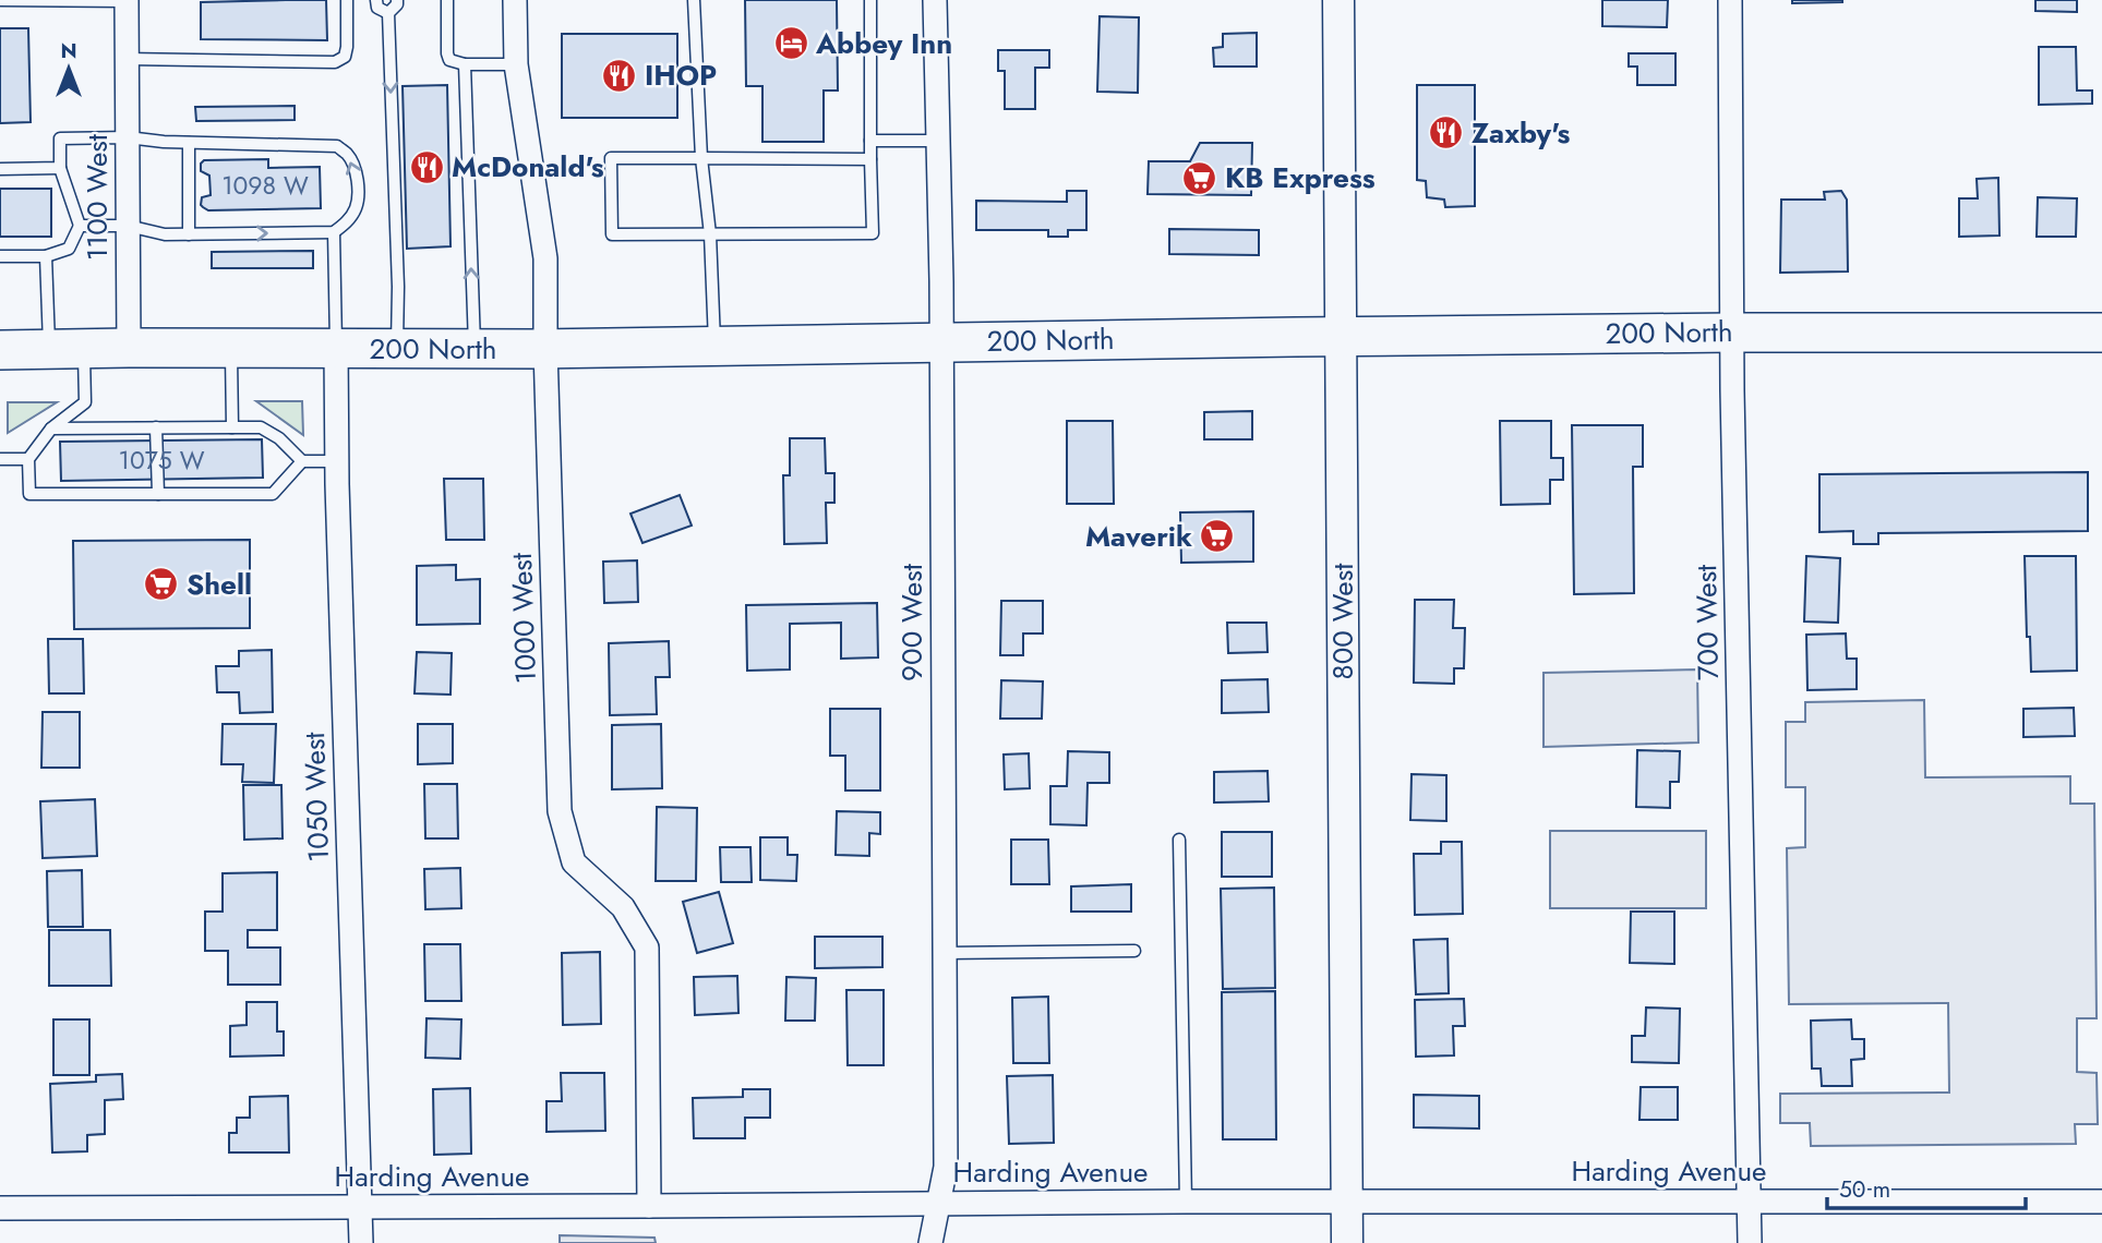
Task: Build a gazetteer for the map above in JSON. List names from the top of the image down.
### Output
{
  "streets": {
    "main road": ["200 North"],
    "street": [
      "1100 West",
      "1000 West",
      "800 West",
      "900 West",
      "700 West",
      "1050 West",
      "Harding Avenue"
    ]
  },
  "crossings": [
    ["1100 West", "200 North"],
    ["200 North", "1000 West"],
    ["200 North", "800 West"],
    ["200 North", "900 West"],
    ["200 North", "700 West"],
    ["200 North", "1050 West"],
    ["1000 West", "Harding Avenue"],
    ["800 West", "Harding Avenue"],
    ["900 West", "Harding Avenue"],
    ["700 West", "Harding Avenue"],
    ["1050 West", "Harding Avenue"]
  ],
  "places": {
    "hotel": ["Abbey Inn"],
    "restaurant": ["IHOP", "Zaxby's", "McDonald's"],
    "supermarket": ["KB Express", "Maverik", "Shell"]
  },
  "house_numbers": ["1098 W", "1075 W"],
  "scale_bar": "50 m",
  "north": "top"
}
